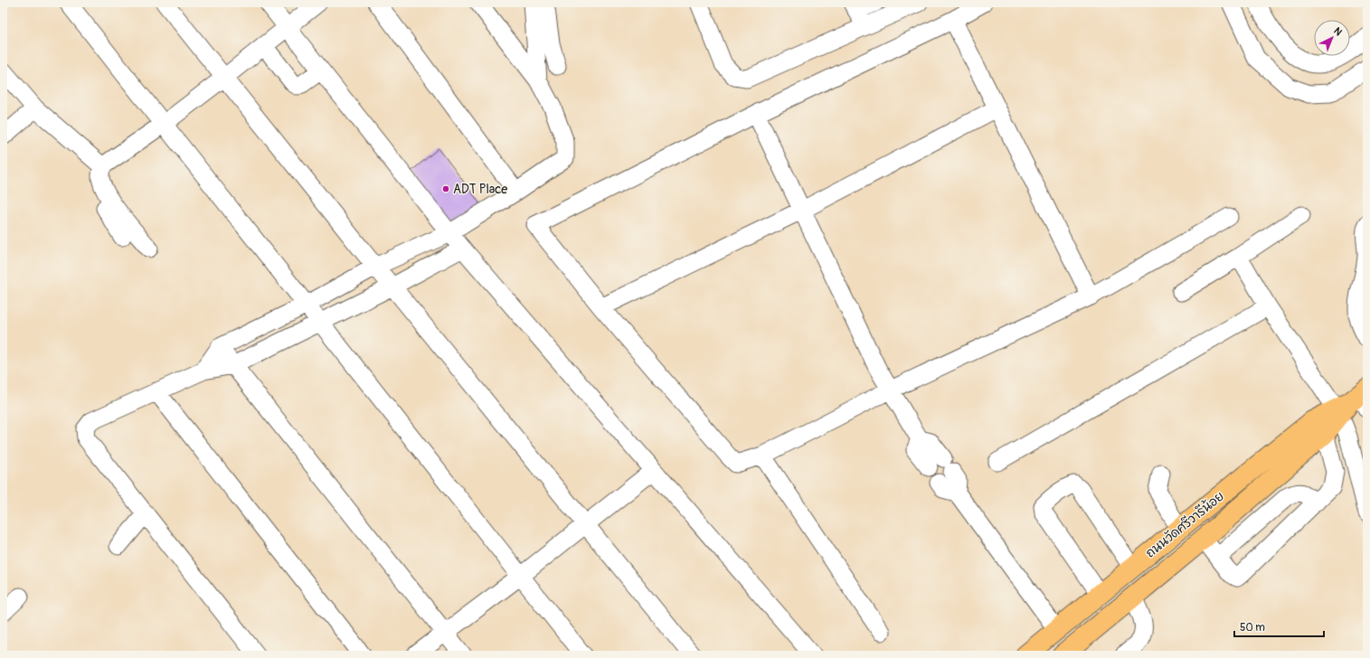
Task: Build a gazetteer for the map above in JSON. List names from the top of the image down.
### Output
{
  "streets": {
    "main road": ["ถนนวัดศรีวารีน้อย"]
  },
  "places": ["ADT Place"],
  "scale_bar": "50 m",
  "north": "top right"
}
